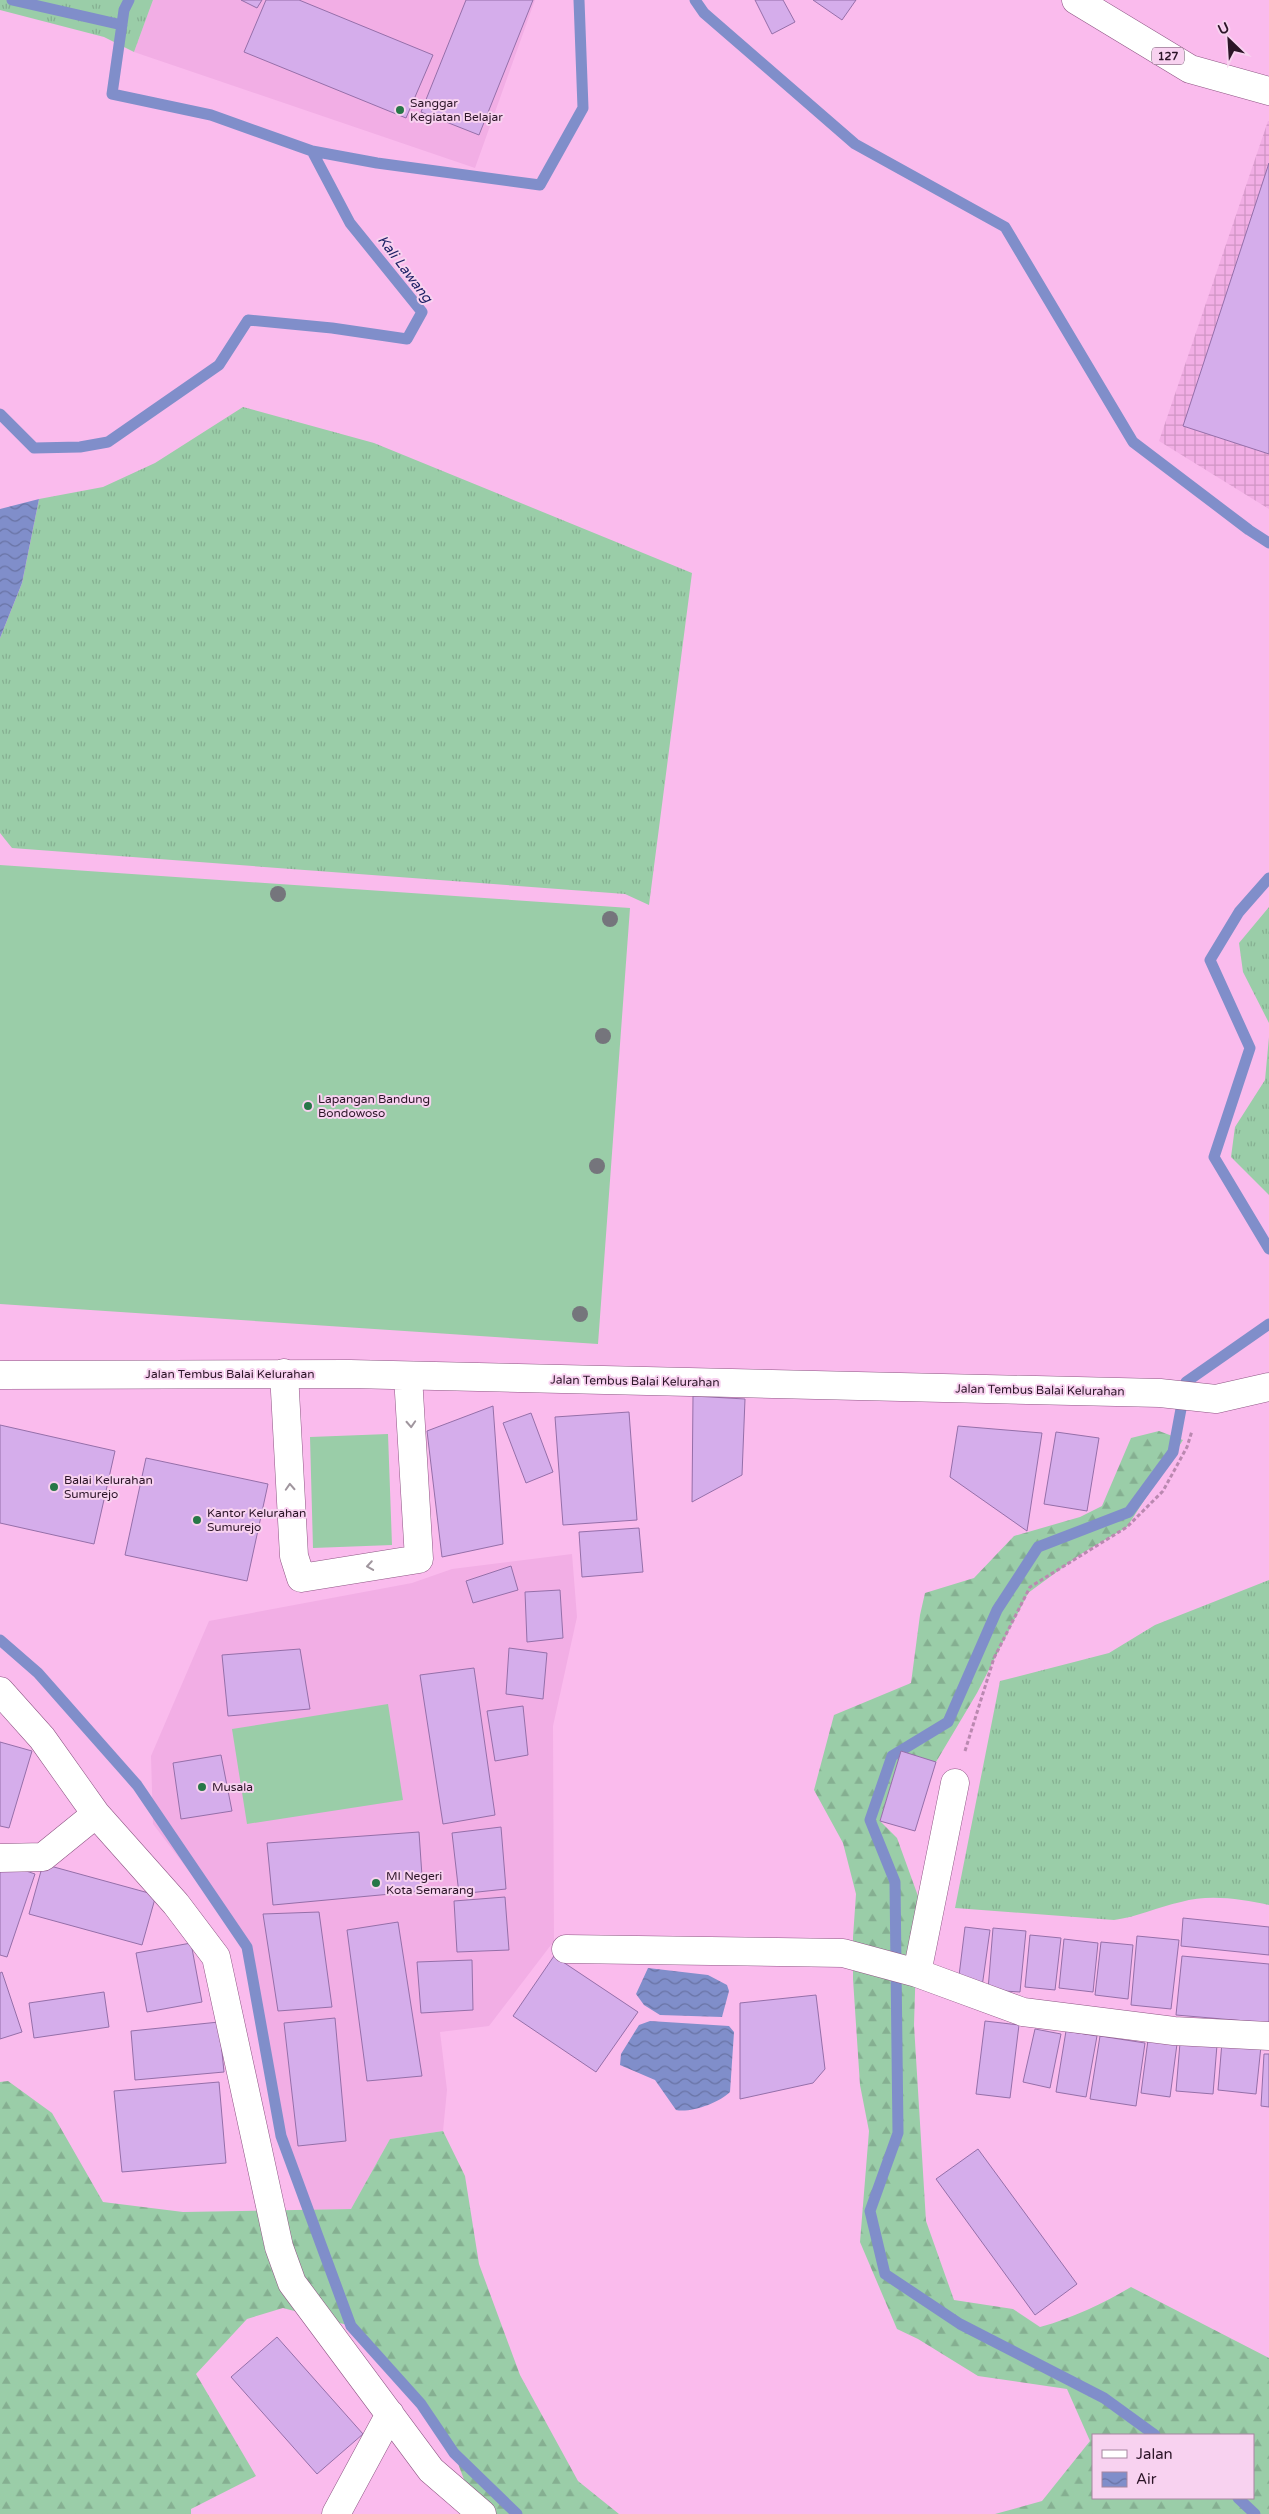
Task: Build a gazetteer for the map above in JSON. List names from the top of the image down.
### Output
{
  "streets": {
    "street": ["127", "Jalan Tembus Balai Kelurahan"]
  },
  "water": ["Kali Lawang"],
  "places": [
    "Sanggar Kegiatan Belajar",
    "Lapangan Bandung Bondowoso",
    "Balai Kelurahan Sumurejo",
    "Kantor Kelurahan Sumurejo",
    "Musala",
    "MI Negeri Kota Semarang"
  ],
  "legend": ["Jalan", "Air"],
  "north": "top left"
}
